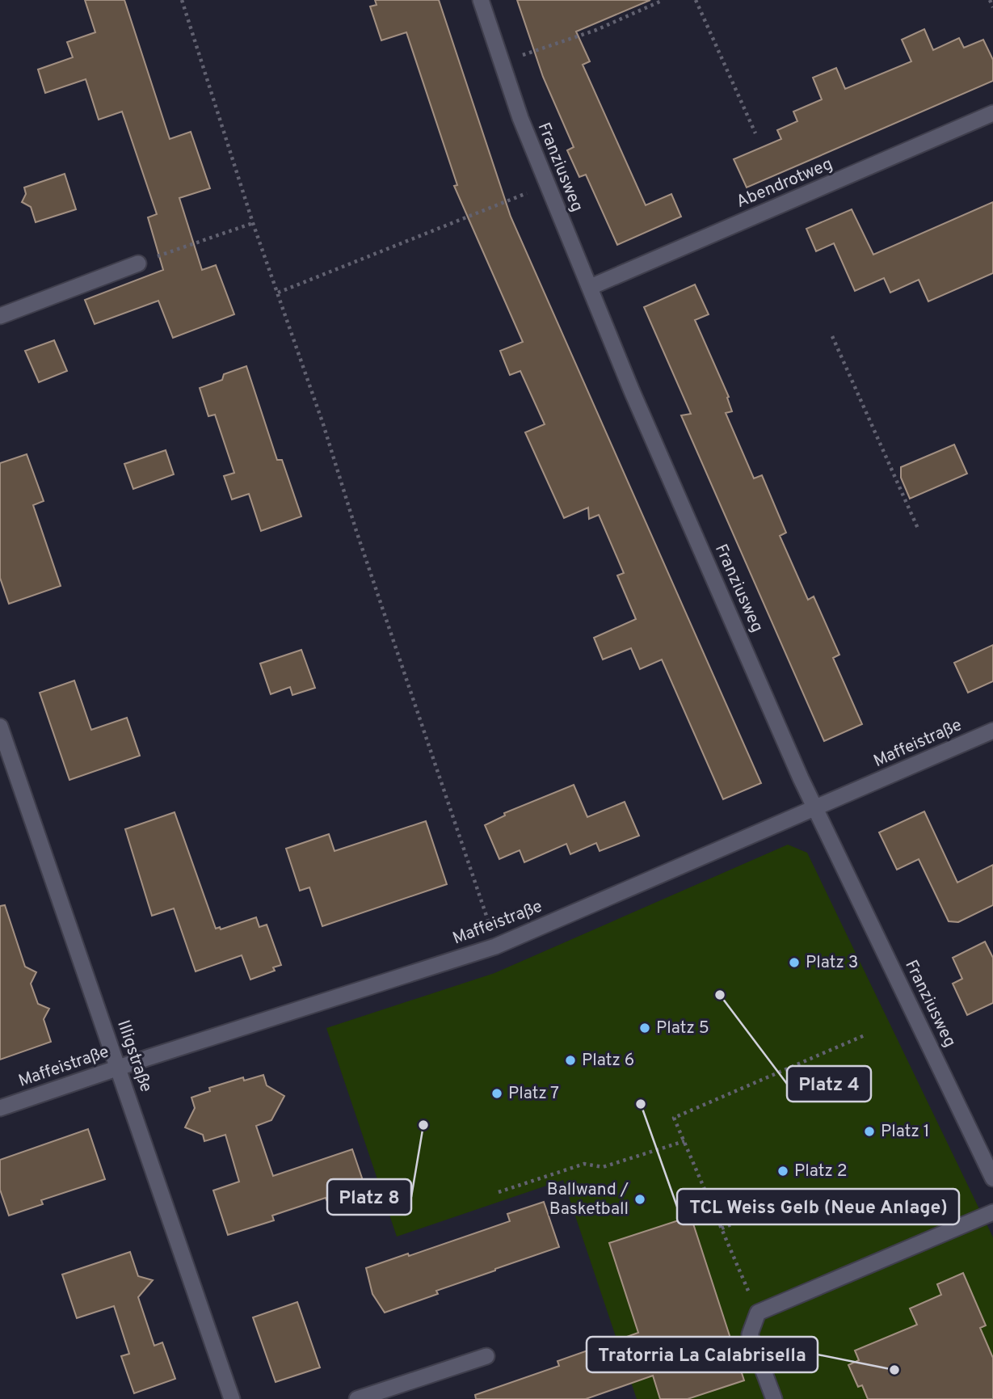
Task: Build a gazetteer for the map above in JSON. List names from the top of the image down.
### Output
{
  "streets": {
    "street": [
      "Franziusweg",
      "Abendrotweg",
      "Maffeistraße",
      "Illigstraße"
    ]
  },
  "crossings": [
    ["Franziusweg", "Abendrotweg"],
    ["Franziusweg", "Maffeistraße"],
    ["Maffeistraße", "Illigstraße"]
  ],
  "places": [
    "Platz 3",
    "Platz 4",
    "Platz 5",
    "Platz 6",
    "Platz 7",
    "TCL Weiss Gelb (Neue Anlage)",
    "Platz 8",
    "Platz 1",
    "Platz 2",
    "Ballwand / Basketball",
    "Tratorria La Calabrisella"
  ]
}
